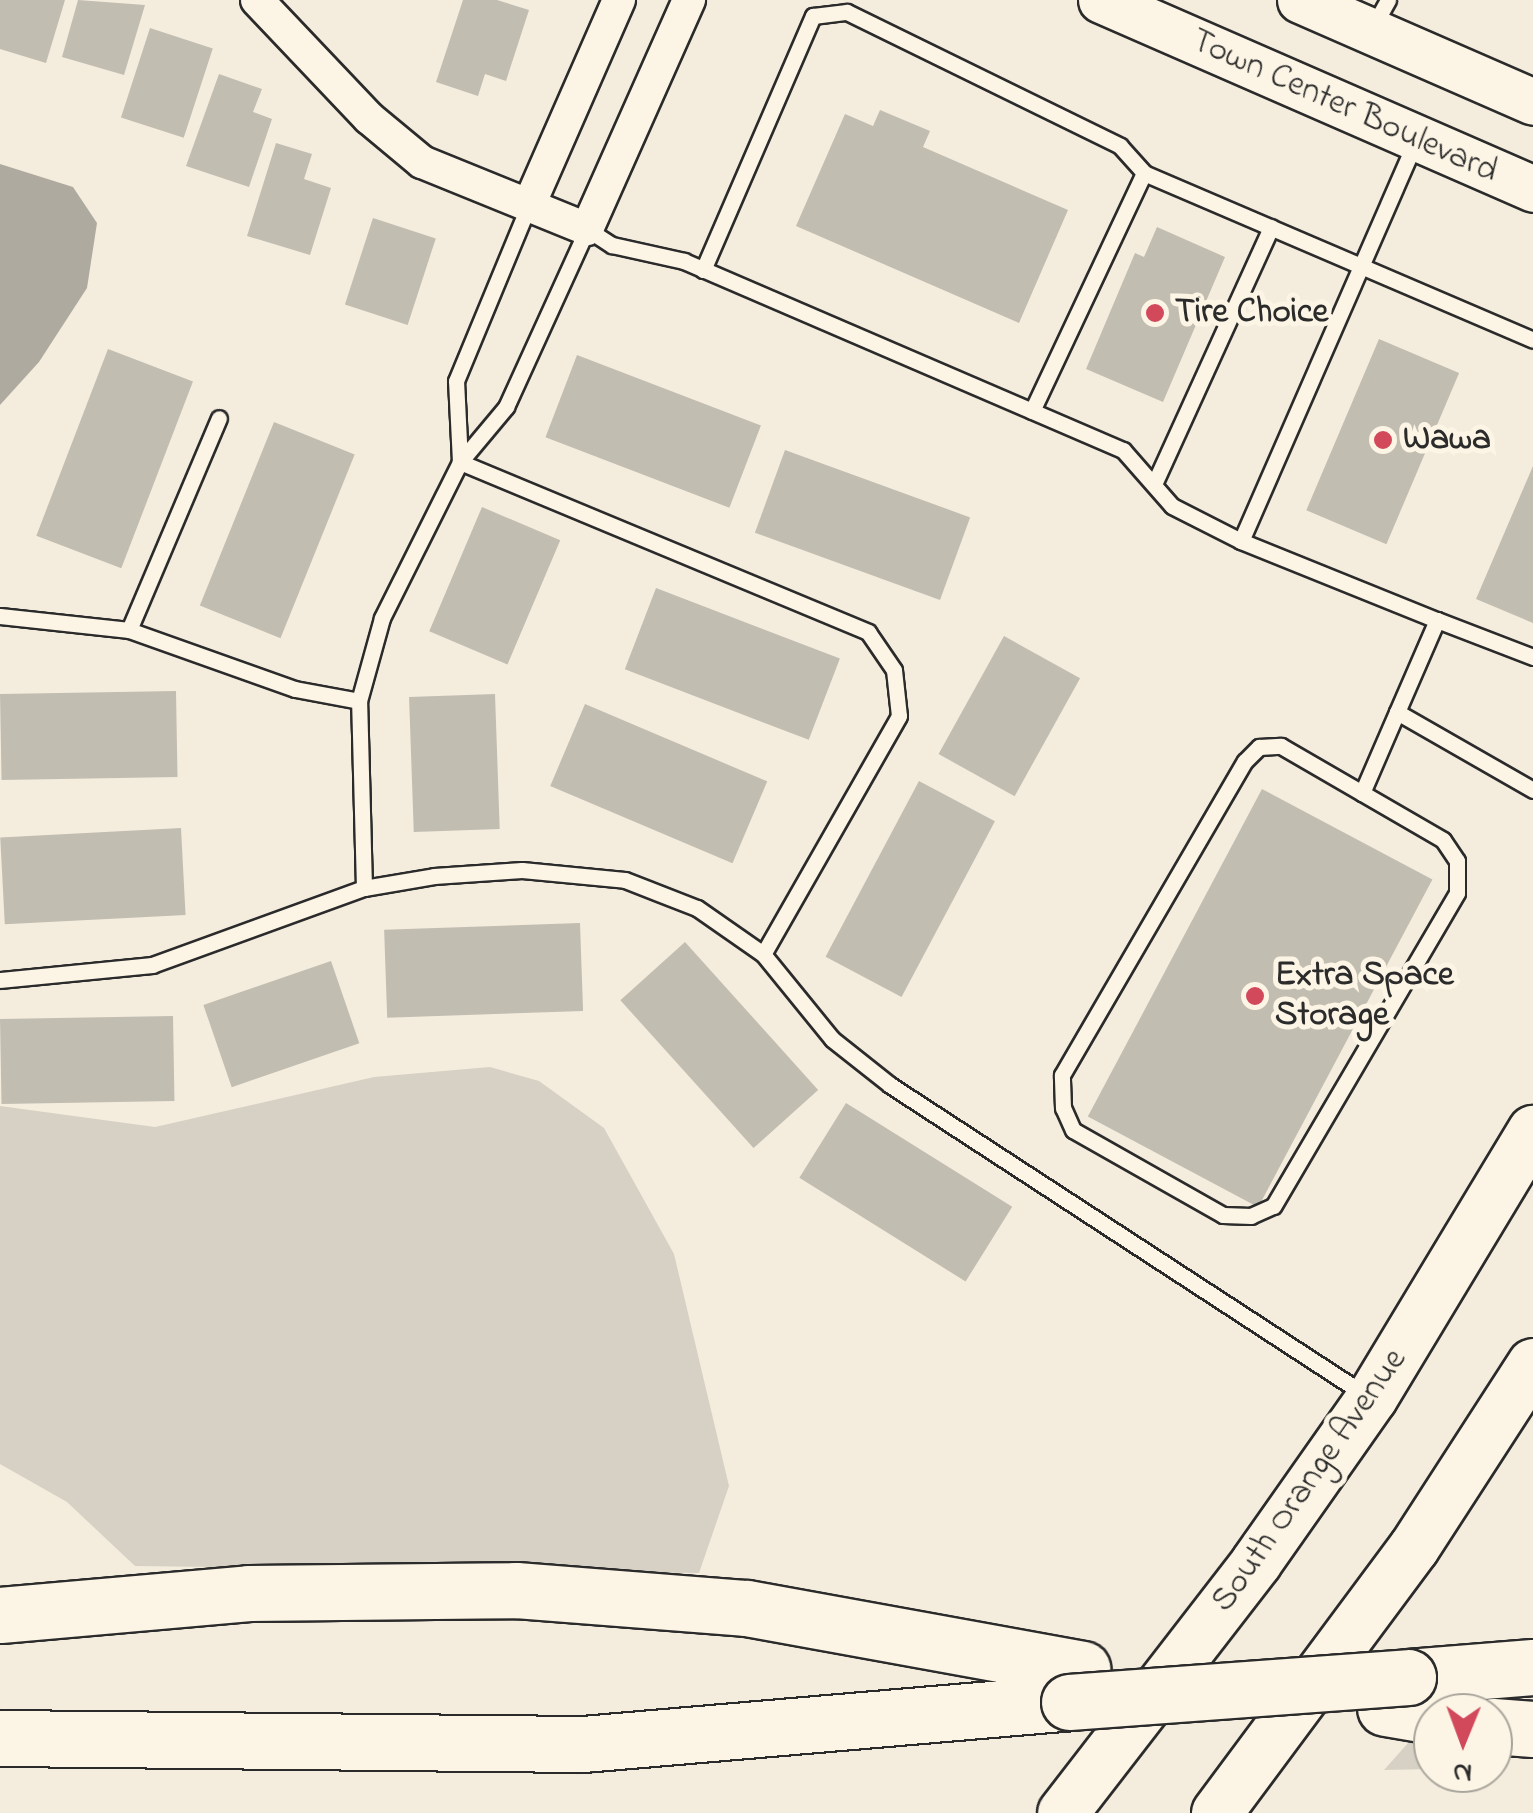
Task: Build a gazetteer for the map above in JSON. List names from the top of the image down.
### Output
{
  "streets": {
    "main road": ["Town Center Boulevard", "South Orange Avenue"]
  },
  "places": ["Tire Choice", "Wawa", "Extra Space Storage"],
  "north": "bottom"
}
